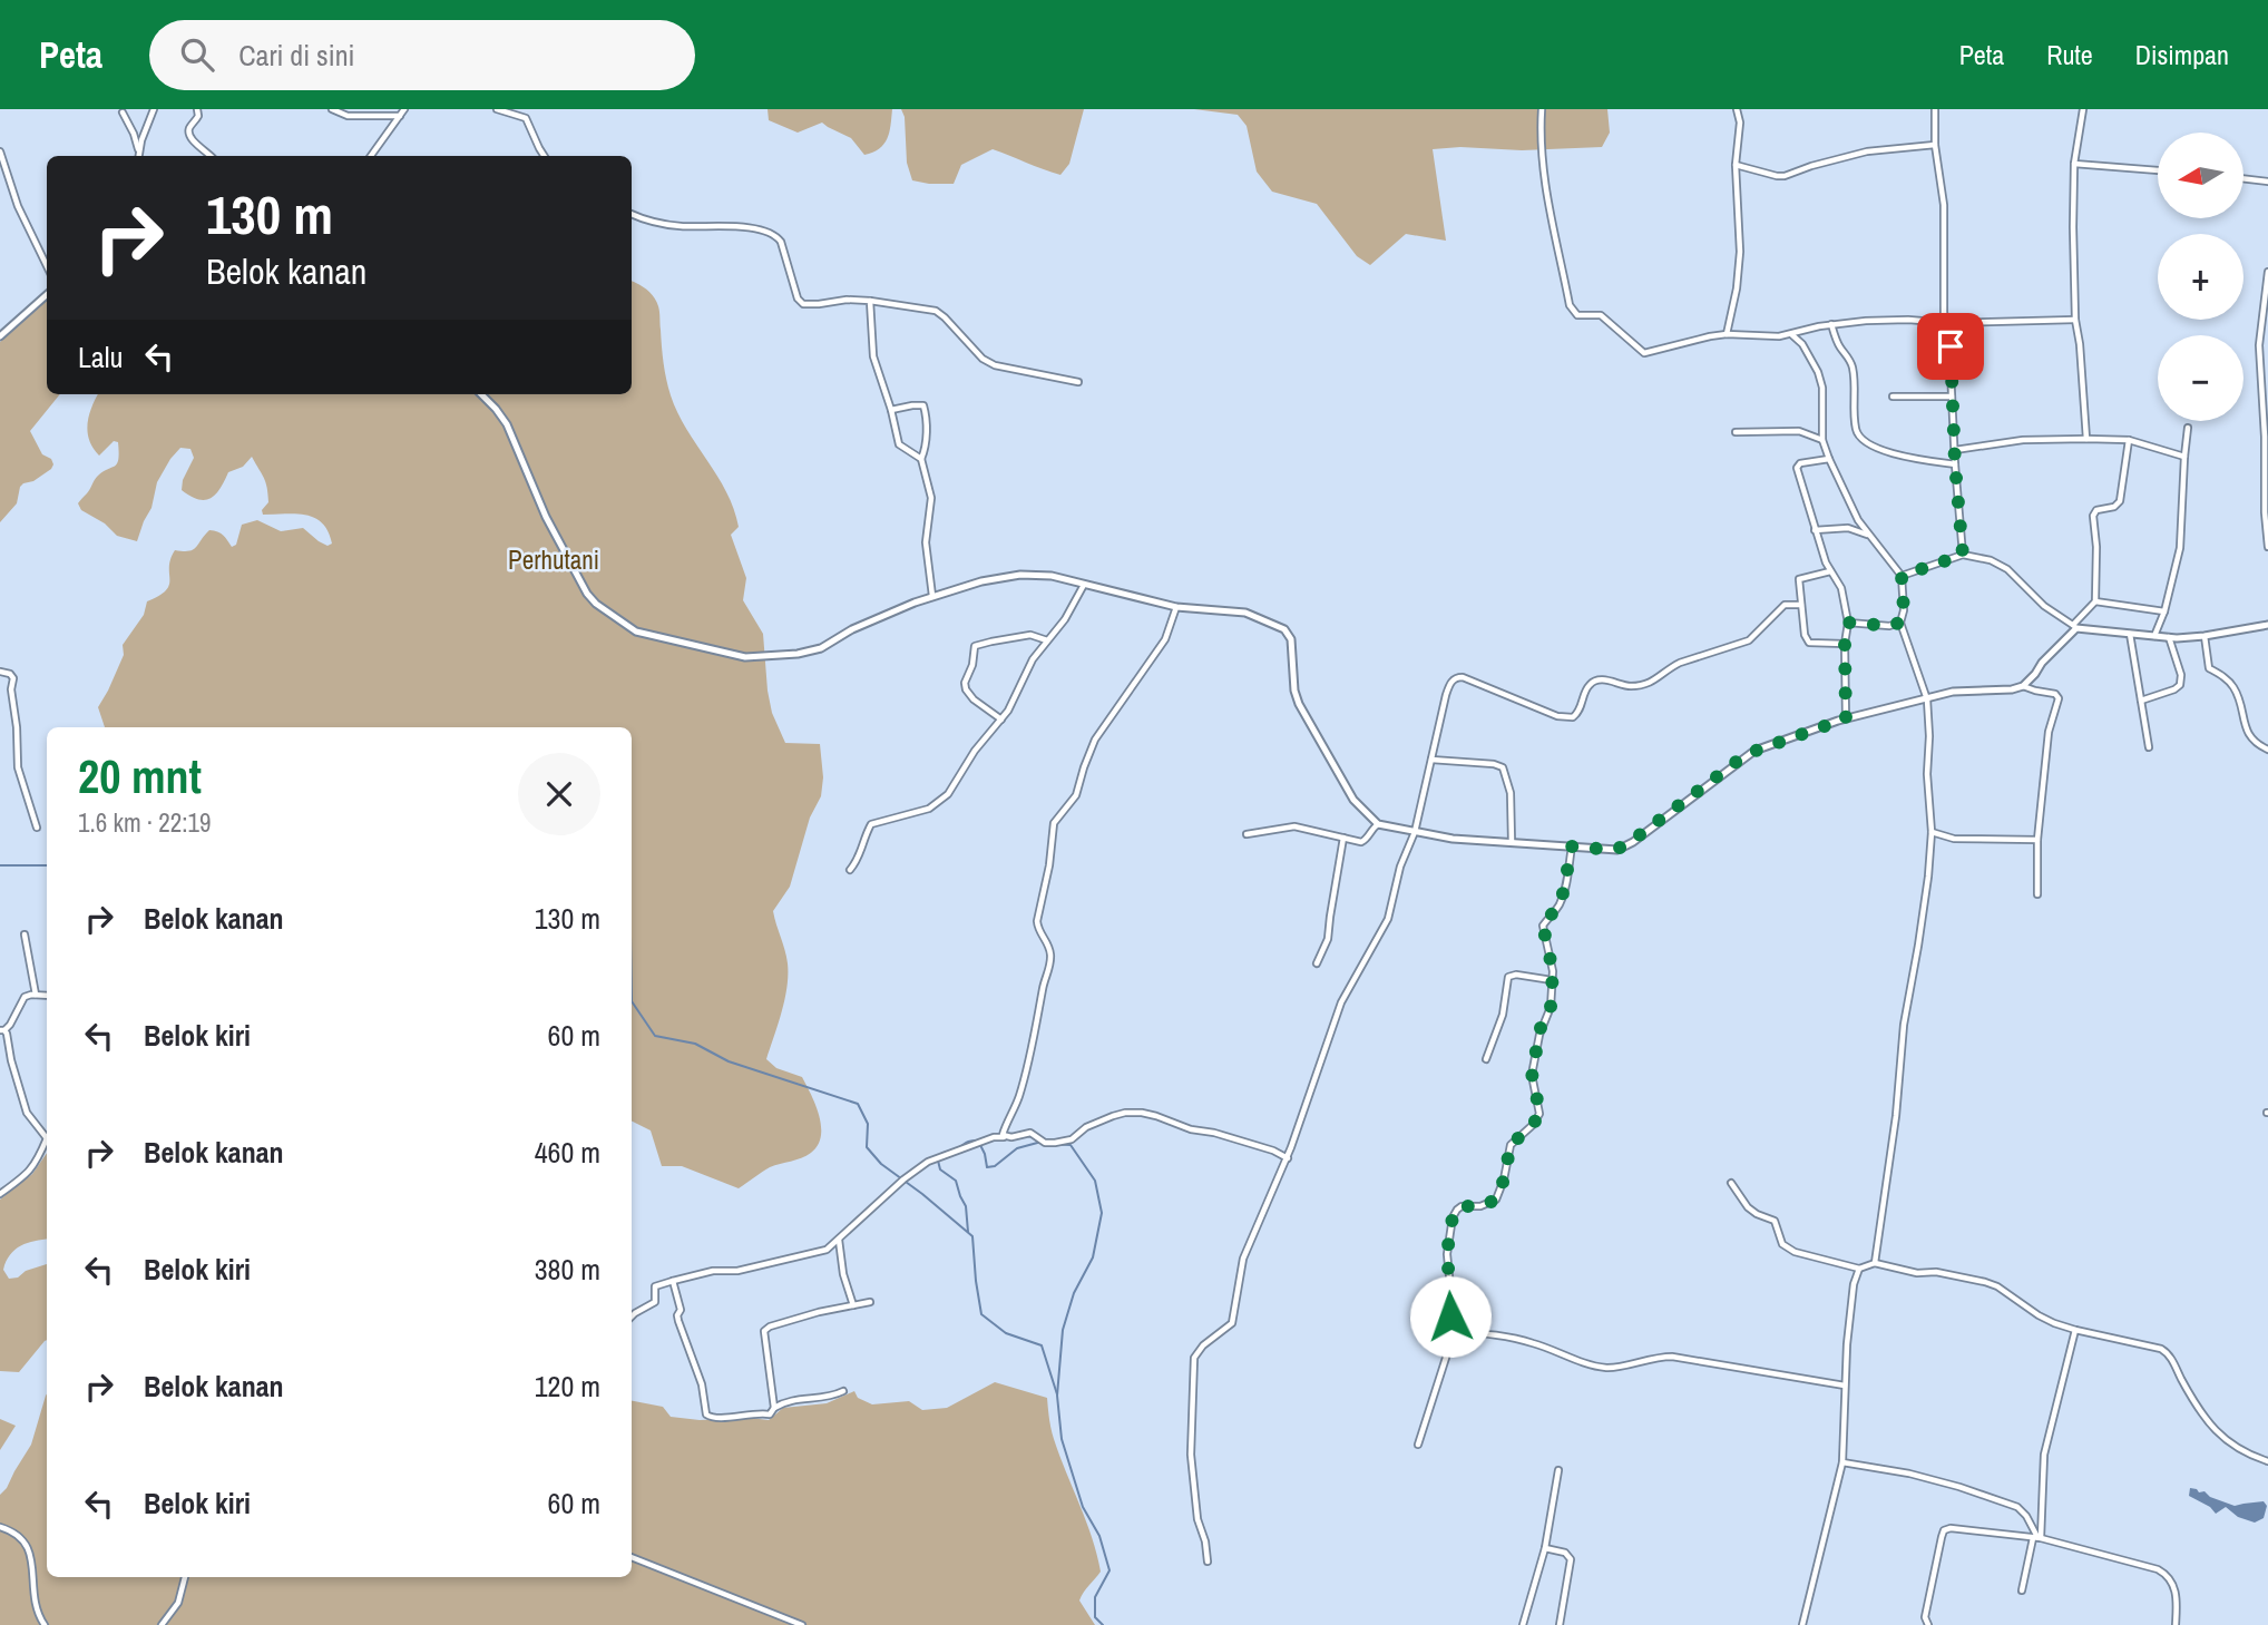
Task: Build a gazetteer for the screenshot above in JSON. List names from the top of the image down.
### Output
{
  "parks": ["Perhutani"],
  "north": "left",
  "page": {
    "header": "Peta",
    "search": "Cari di sini",
    "nav": ["Peta", "Rute", "Disimpan"],
    "map_buttons": ["+", "−"],
    "turn": ["130 m", "Belok kanan"],
    "then": "Lalu",
    "heading": ["20 mnt", "1.6 km · 22:19"],
    "list": [
      {
        "name": "Belok kanan",
        "value": "130 m"
      },
      {
        "name": "Belok kiri",
        "value": "60 m"
      },
      {
        "name": "Belok kanan",
        "value": "460 m"
      },
      {
        "name": "Belok kiri",
        "value": "380 m"
      },
      {
        "name": "Belok kanan",
        "value": "120 m"
      },
      {
        "name": "Belok kiri",
        "value": "60 m"
      }
    ]
  }
}
